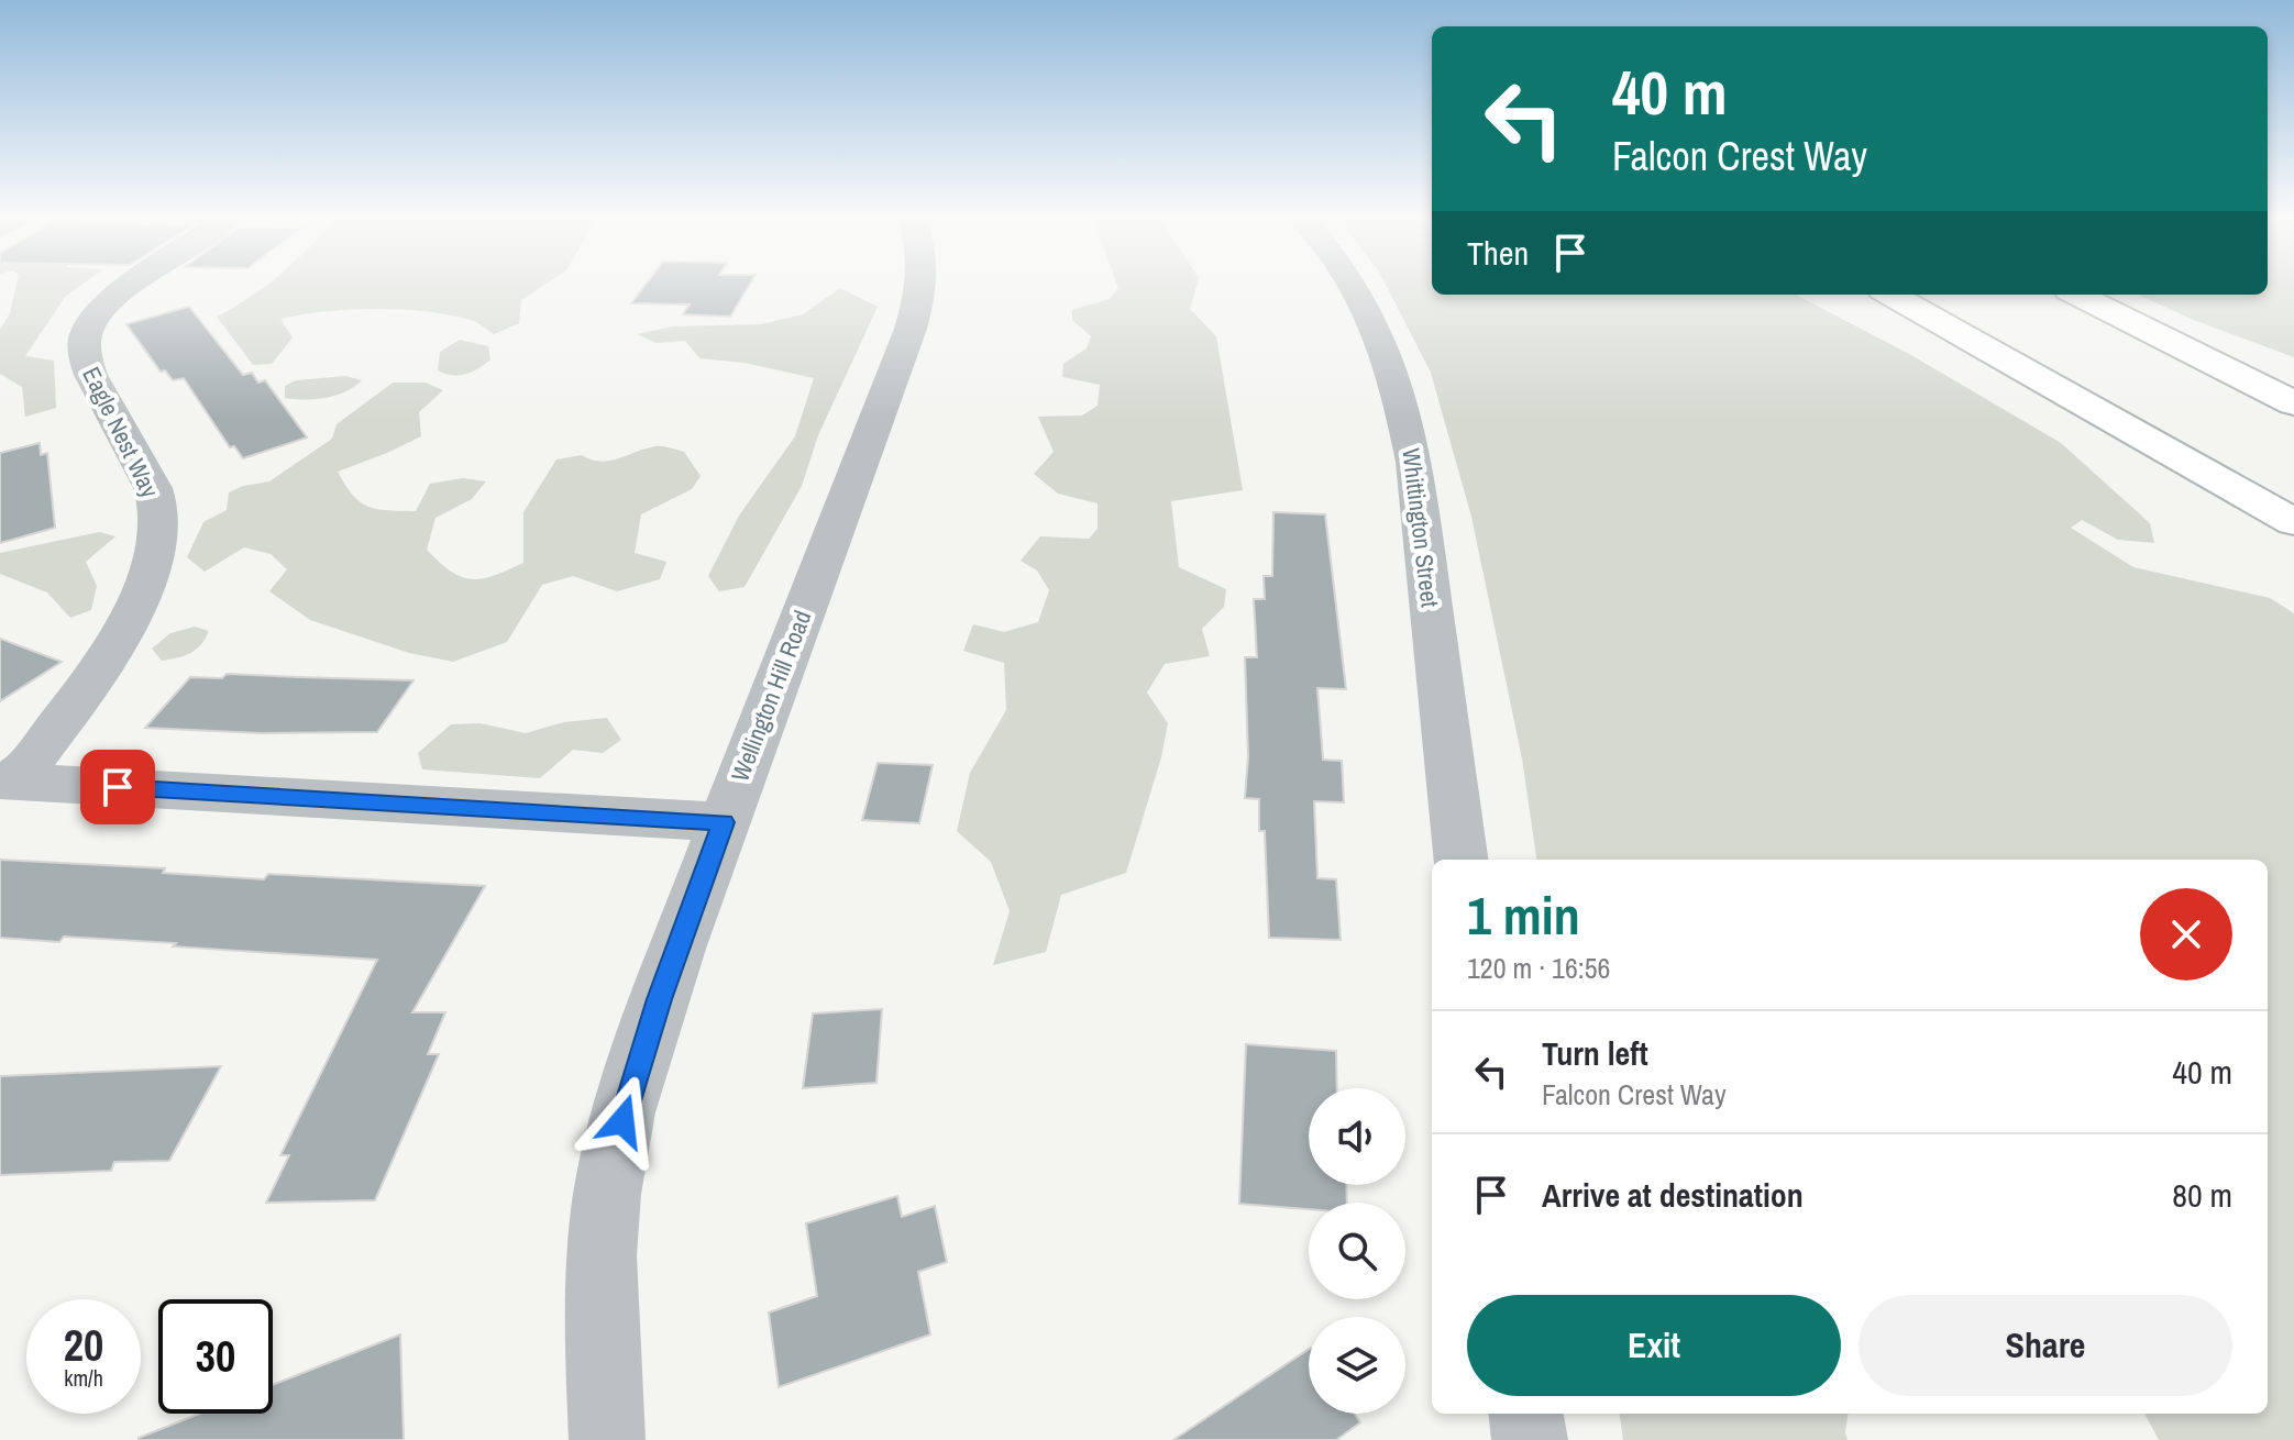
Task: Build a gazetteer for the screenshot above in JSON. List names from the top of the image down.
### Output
{
  "streets": {
    "street": ["Eagle Nest Way", "Whittington Street", "Wellington Hill Road"]
  },
  "page": {
    "turn": ["40 m", "Falcon Crest Way"],
    "then": "Then",
    "heading": ["1 min", "120 m · 16:56"],
    "list": [
      {
        "name": "Turn left",
        "note": "Falcon Crest Way",
        "value": "40 m"
      },
      {
        "name": "Arrive at destination",
        "value": "80 m"
      }
    ],
    "buttons": ["Exit", "Share"],
    "speed": "20 km/h",
    "limit": "30"
  }
}
